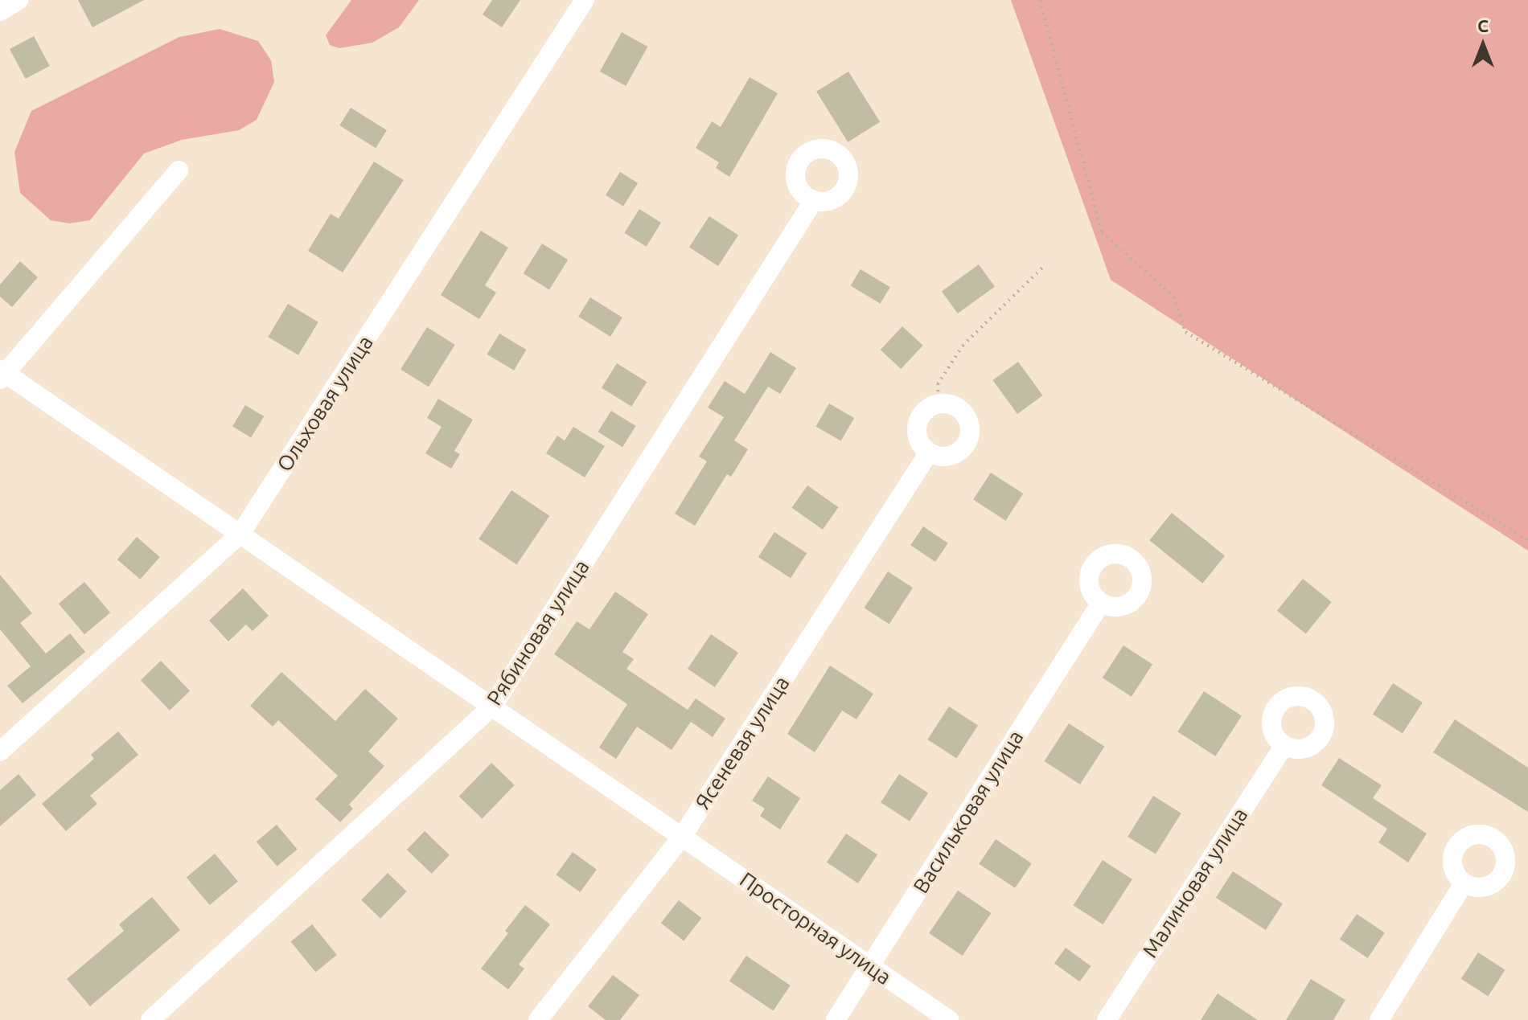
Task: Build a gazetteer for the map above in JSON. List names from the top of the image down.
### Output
{
  "streets": {
    "street": [
      "Ольховая улица",
      "Рябиновая улица",
      "Ясеневая улица",
      "Васильковая улица",
      "Малиновая улица",
      "Просторная улица"
    ]
  },
  "crossings": [
    ["Ольховая улица", "Просторная улица"],
    ["Рябиновая улица", "Просторная улица"],
    ["Ясеневая улица", "Просторная улица"],
    ["Васильковая улица", "Просторная улица"]
  ],
  "north": "top"
}
